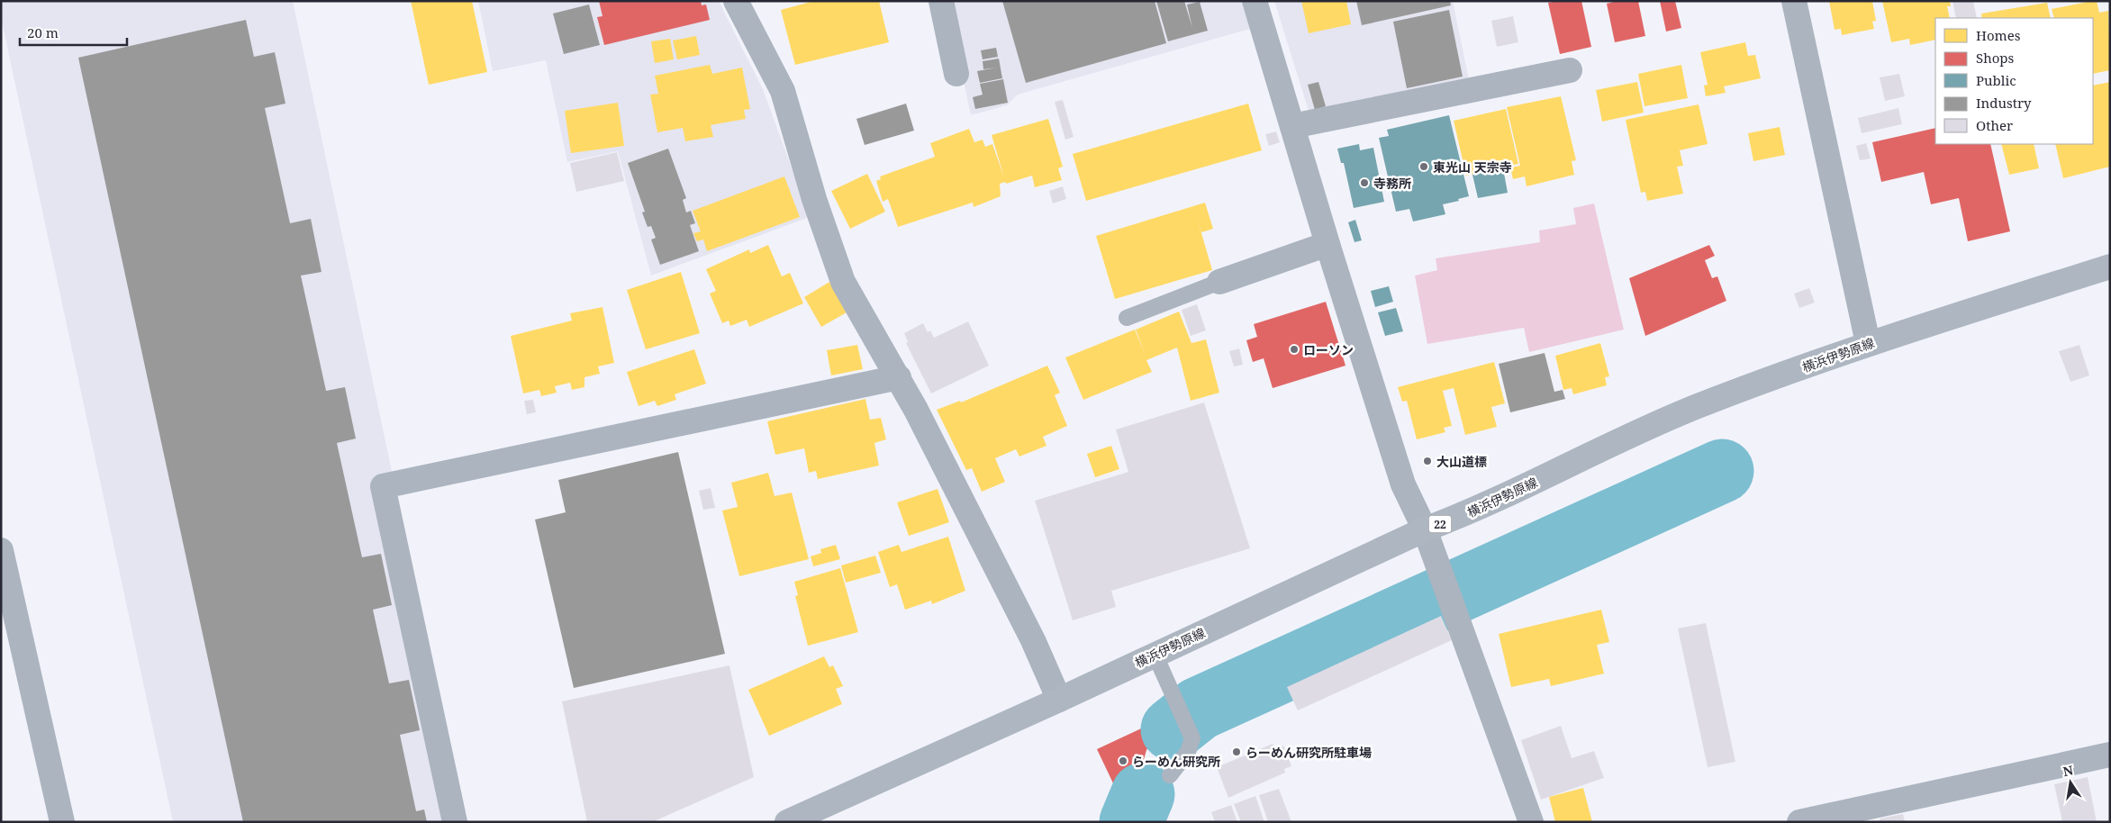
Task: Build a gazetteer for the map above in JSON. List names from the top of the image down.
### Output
{
  "streets": {
    "main road": ["横浜伊勢原線", "22"]
  },
  "places": [
    "東光山 天宗寺",
    "寺務所",
    "ローソン",
    "大山道標",
    "らーめん研究所駐車場",
    "らーめん研究所"
  ],
  "legend": [
    "Homes",
    "Shops",
    "Public",
    "Industry",
    "Other"
  ],
  "scale_bar": "20 m",
  "north": "top"
}
